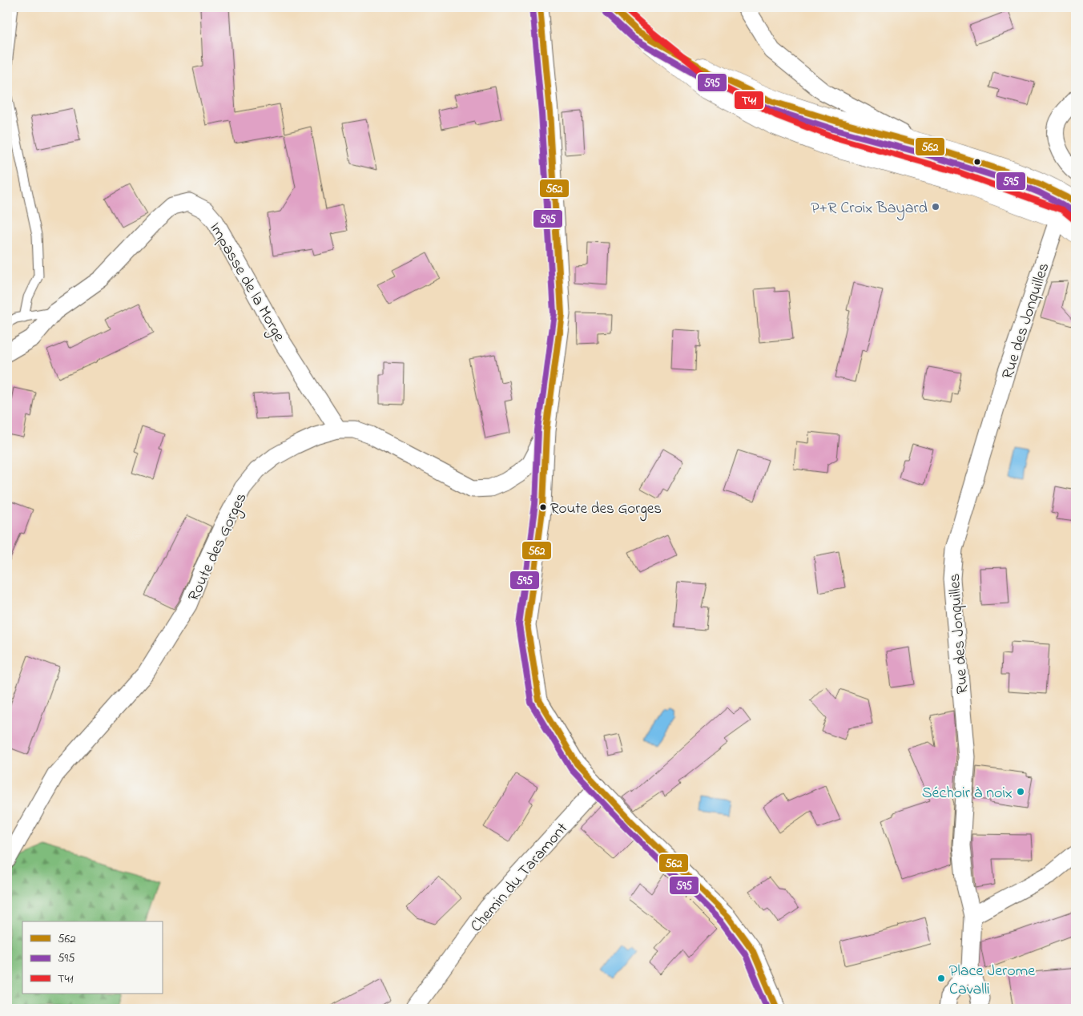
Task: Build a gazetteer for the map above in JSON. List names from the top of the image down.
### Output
{
  "streets": {
    "street": [
      "Impasse de la Morge",
      "Rue des Jonquilles",
      "Route des Gorges",
      "Chemin du Taramont"
    ]
  },
  "crossings": [
    ["Impasse de la Morge", "Route des Gorges"]
  ],
  "places": [
    "P+R Croix Bayard",
    "Route des Gorges",
    "Séchoir à noix",
    "Place Jerome Cavalli"
  ],
  "lines": ["transit line 562", "transit line T41", "transit line 595"],
  "legend": ["562", "595", "T41"]
}
